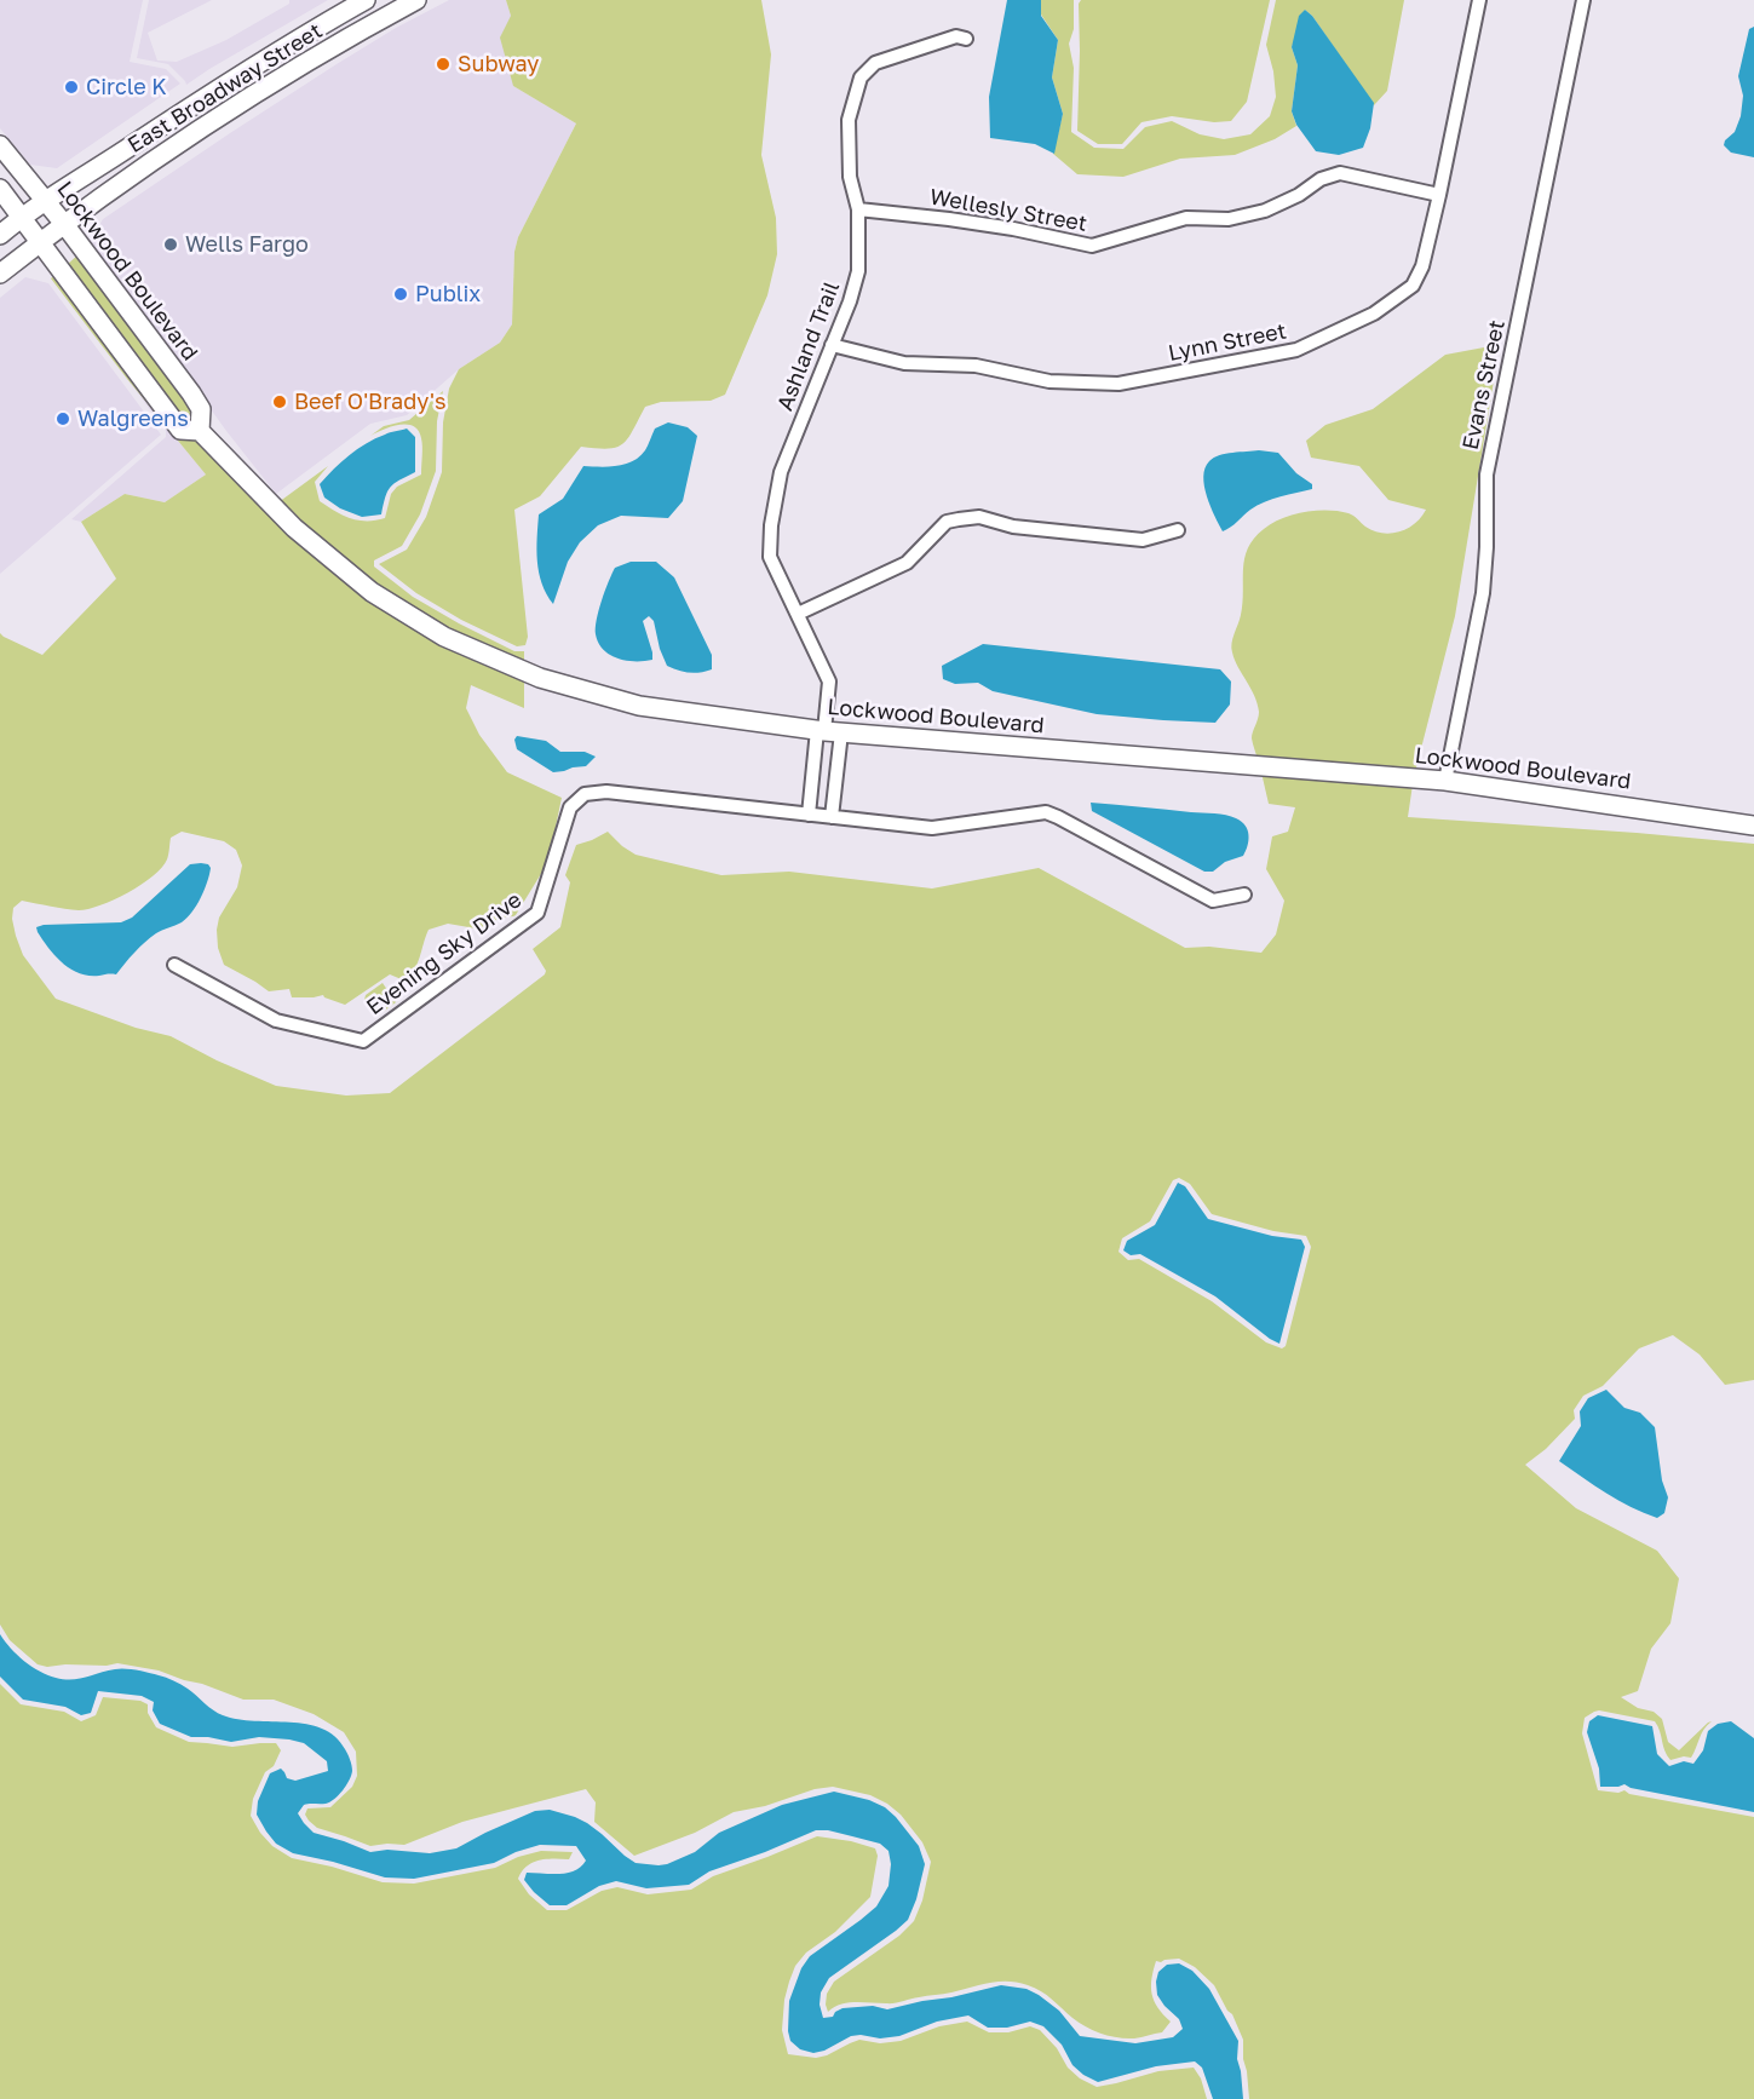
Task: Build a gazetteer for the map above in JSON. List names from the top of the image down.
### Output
{
  "streets": {
    "street": [
      "East Broadway Street",
      "Wellesly Street",
      "Lockwood Boulevard",
      "Lynn Street",
      "Ashland Trail",
      "Evans Street",
      "Evening Sky Drive"
    ]
  },
  "crossings": [
    ["East Broadway Street", "Lockwood Boulevard"],
    ["Wellesly Street", "Lynn Street"],
    ["Wellesly Street", "Ashland Trail"],
    ["Lockwood Boulevard", "Ashland Trail"],
    ["Lockwood Boulevard", "Evans Street"],
    ["Lynn Street", "Ashland Trail"]
  ],
  "places": [
    "Subway",
    "Circle K",
    "Wells Fargo",
    "Publix",
    "Beef O'Brady's",
    "Walgreens"
  ]
}
